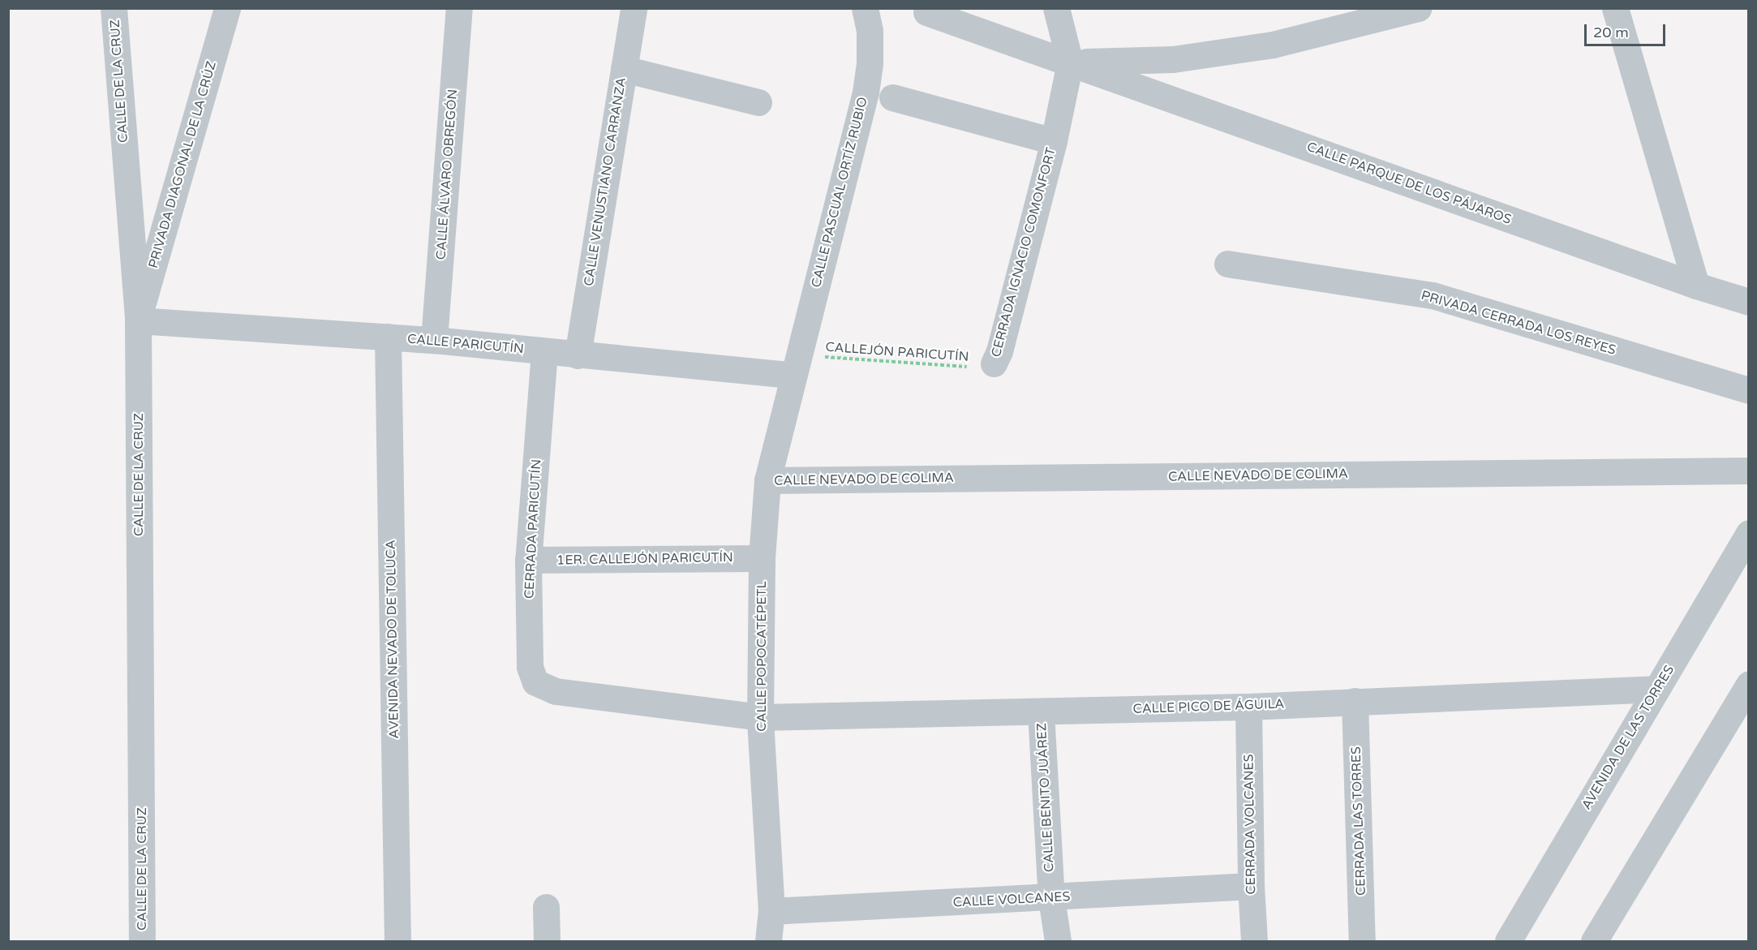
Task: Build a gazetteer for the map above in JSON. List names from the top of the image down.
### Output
{
  "streets": {
    "street": [
      "CALLE DE LA CRUZ",
      "PRIVADA DIAGONAL DE LA CRÚZ",
      "CALLE ÁLVARO OBREGÓN",
      "CALLE VENUSTIANO CARRANZA",
      "CALLE PARQUE DE LOS PÁJAROS",
      "CALLE PASCUAL ORTÍZ RUBIO",
      "CERRADA IGNACIO COMONFORT",
      "PRIVADA CERRADA LOS REYES",
      "CALLE PARICUTÍN",
      "CALLE NEVADO DE COLIMA",
      "CERRADA PARICUTÍN",
      "1ER. CALLEJÓN PARICUTÍN",
      "AVENIDA NEVADO DE TOLUCA",
      "CALLE POPOCATÉPETL",
      "CALLE PICO DE ÁGUILA",
      "AVENIDA DE LAS TORRES",
      "CALLE BENITO JUÁREZ",
      "CERRADA LAS TORRES",
      "CERRADA VOLCANES",
      "CALLE VOLCANES"
    ],
    "path": ["CALLEJÓN PARICUTÍN"]
  },
  "crossings": [
    ["CALLE DE LA CRUZ", "PRIVADA DIAGONAL DE LA CRÚZ"],
    ["CALLE DE LA CRUZ", "CALLE PARICUTÍN"],
    ["PRIVADA DIAGONAL DE LA CRÚZ", "CALLE PARICUTÍN"],
    ["CALLE ÁLVARO OBREGÓN", "CALLE PARICUTÍN"],
    ["CALLE VENUSTIANO CARRANZA", "CALLE PARICUTÍN"],
    ["CALLE PARQUE DE LOS PÁJAROS", "CERRADA IGNACIO COMONFORT"],
    ["CALLE PASCUAL ORTÍZ RUBIO", "CALLE PARICUTÍN"],
    ["CALLE PASCUAL ORTÍZ RUBIO", "CALLEJÓN PARICUTÍN"],
    ["CALLE PASCUAL ORTÍZ RUBIO", "CALLE POPOCATÉPETL"],
    ["CERRADA IGNACIO COMONFORT", "CALLEJÓN PARICUTÍN"],
    ["CALLE PARICUTÍN", "CALLEJÓN PARICUTÍN"],
    ["CALLE PARICUTÍN", "CERRADA PARICUTÍN"],
    ["CALLE PARICUTÍN", "AVENIDA NEVADO DE TOLUCA"],
    ["CALLE PARICUTÍN", "CALLE POPOCATÉPETL"],
    ["CALLEJÓN PARICUTÍN", "CALLE POPOCATÉPETL"],
    ["CALLE NEVADO DE COLIMA", "CALLE POPOCATÉPETL"],
    ["CERRADA PARICUTÍN", "1ER. CALLEJÓN PARICUTÍN"],
    ["CERRADA PARICUTÍN", "CALLE POPOCATÉPETL"],
    ["CERRADA PARICUTÍN", "CALLE PICO DE ÁGUILA"],
    ["1ER. CALLEJÓN PARICUTÍN", "CALLE POPOCATÉPETL"],
    ["CALLE POPOCATÉPETL", "CALLE PICO DE ÁGUILA"],
    ["CALLE POPOCATÉPETL", "CALLE VOLCANES"],
    ["CALLE PICO DE ÁGUILA", "AVENIDA DE LAS TORRES"],
    ["CALLE PICO DE ÁGUILA", "CALLE BENITO JUÁREZ"],
    ["CALLE PICO DE ÁGUILA", "CERRADA LAS TORRES"],
    ["CALLE PICO DE ÁGUILA", "CERRADA VOLCANES"],
    ["CALLE BENITO JUÁREZ", "CALLE VOLCANES"],
    ["CERRADA VOLCANES", "CALLE VOLCANES"]
  ],
  "scale_bar": "20 m"
}
